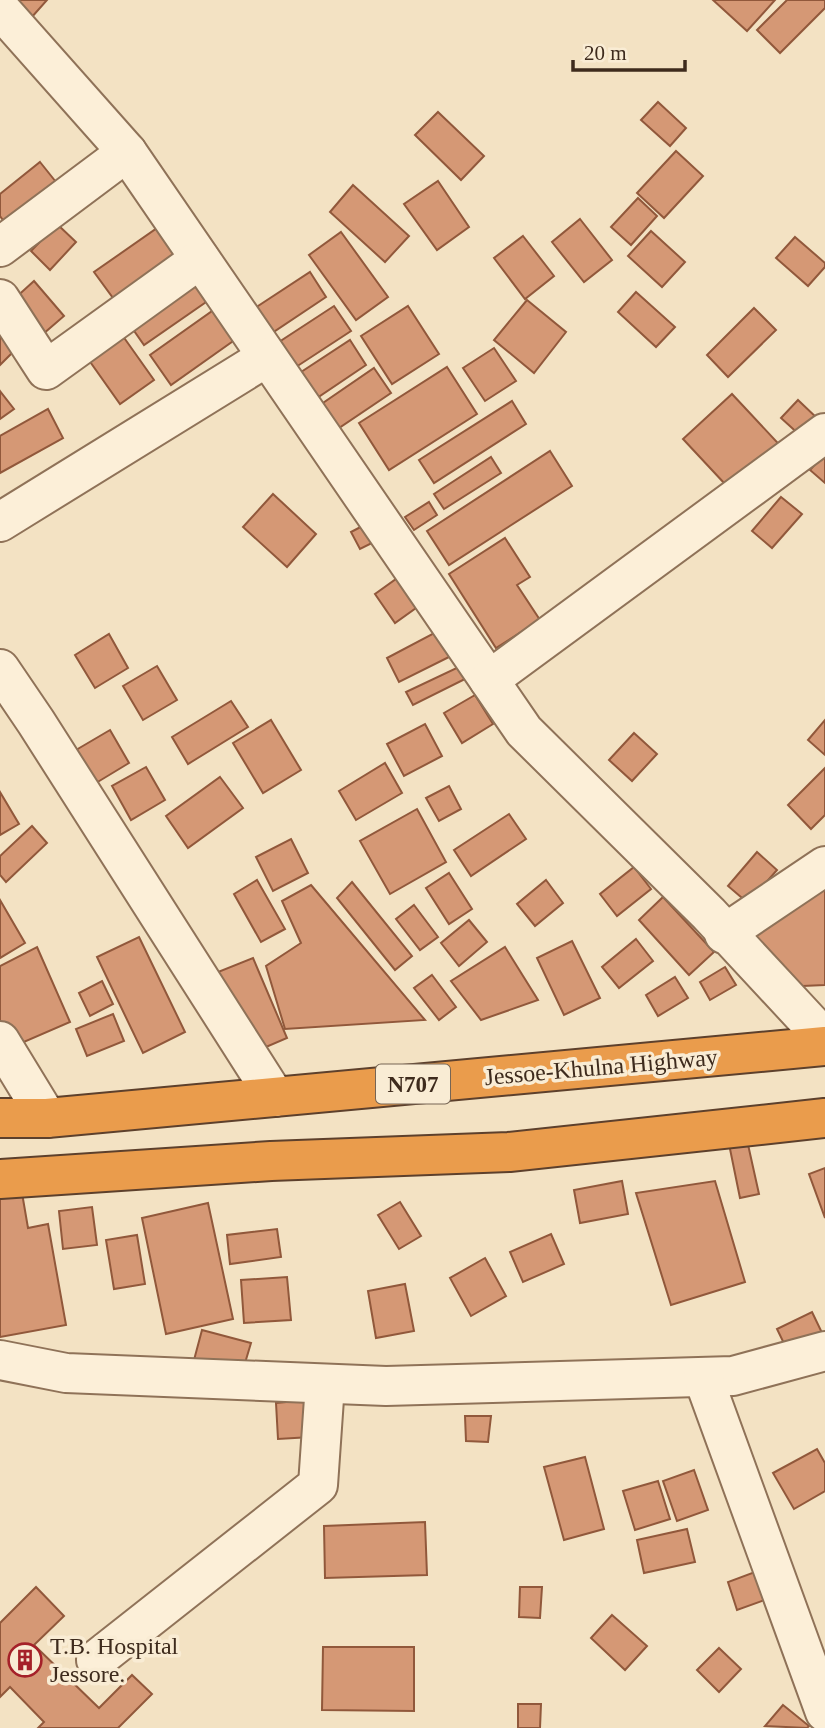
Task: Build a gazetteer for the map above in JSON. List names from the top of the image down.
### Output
{
  "streets": {
    "highway": ["Jessoe-Khulna Highway", "N707"]
  },
  "places": {
    "building": ["T.B. Hospital Jessore."]
  },
  "scale_bar": "20 m"
}
